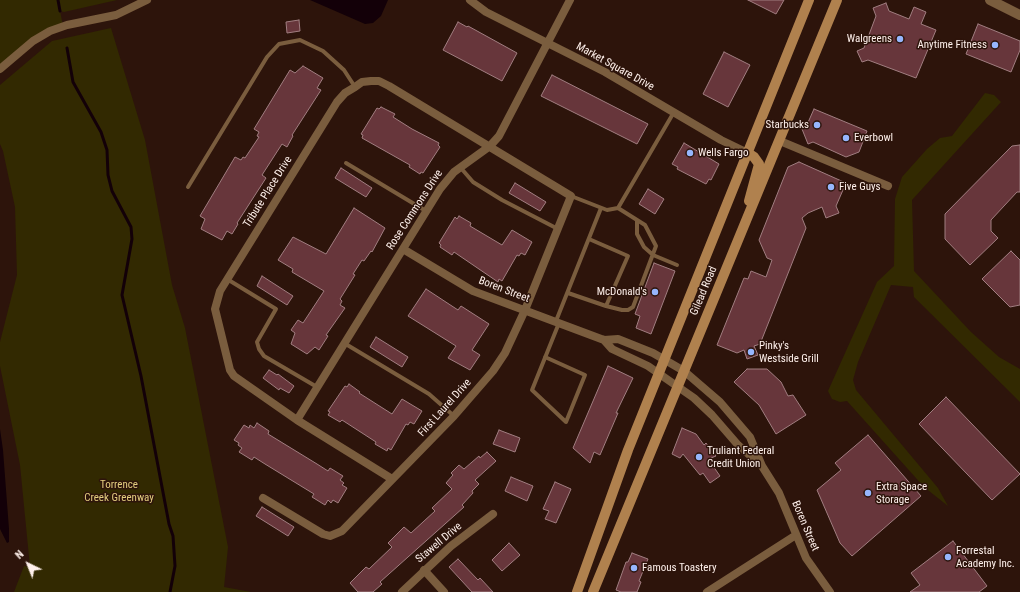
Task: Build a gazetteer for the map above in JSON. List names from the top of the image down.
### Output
{
  "streets": {
    "main road": ["Gilead Road"],
    "street": [
      "Market Square Drive",
      "Tribute Place Drive",
      "Rose Commons Drive",
      "Boren Street",
      "First Laurel Drive",
      "Stawell Drive"
    ]
  },
  "crossings": [
    ["Market Square Drive", "Rose Commons Drive"],
    ["Market Square Drive", "Gilead Road"],
    ["Tribute Place Drive", "Rose Commons Drive"],
    ["Tribute Place Drive", "First Laurel Drive"],
    ["Rose Commons Drive", "Boren Street"],
    ["Boren Street", "Gilead Road"],
    ["Boren Street", "First Laurel Drive"]
  ],
  "parks": ["Torrence Creek Greenway"],
  "places": [
    "Walgreens",
    "Anytime Fitness",
    "Starbucks",
    "Everbowl",
    "Wells Fargo",
    "Five Guys",
    "McDonald's",
    "Pinky's Westside Grill",
    "Truliant Federal Credit Union",
    "Extra Space Storage",
    "Forrestal Academy Inc.",
    "Famous Toastery"
  ],
  "north": "top left"
}
